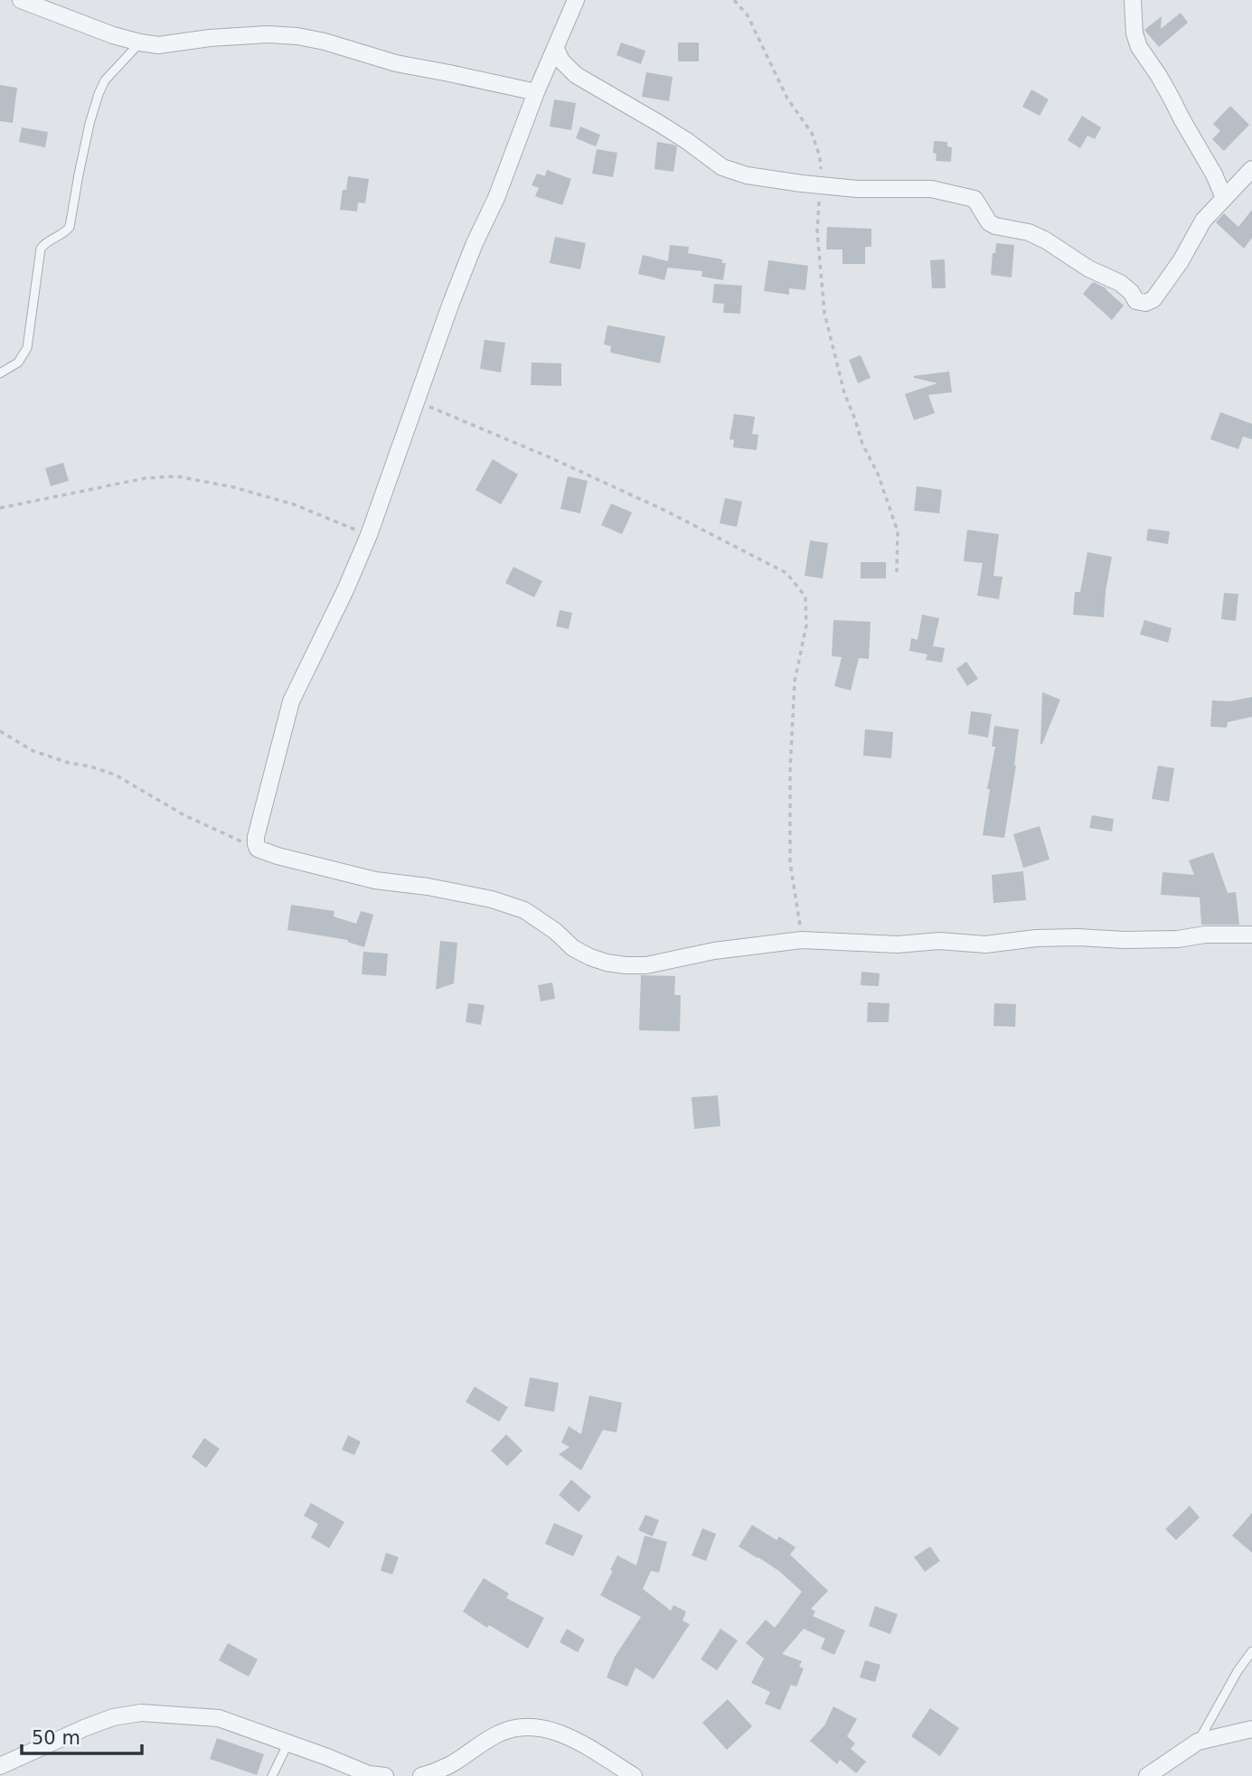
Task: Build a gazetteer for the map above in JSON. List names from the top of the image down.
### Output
{
  "scale_bar": "50 m"
}
